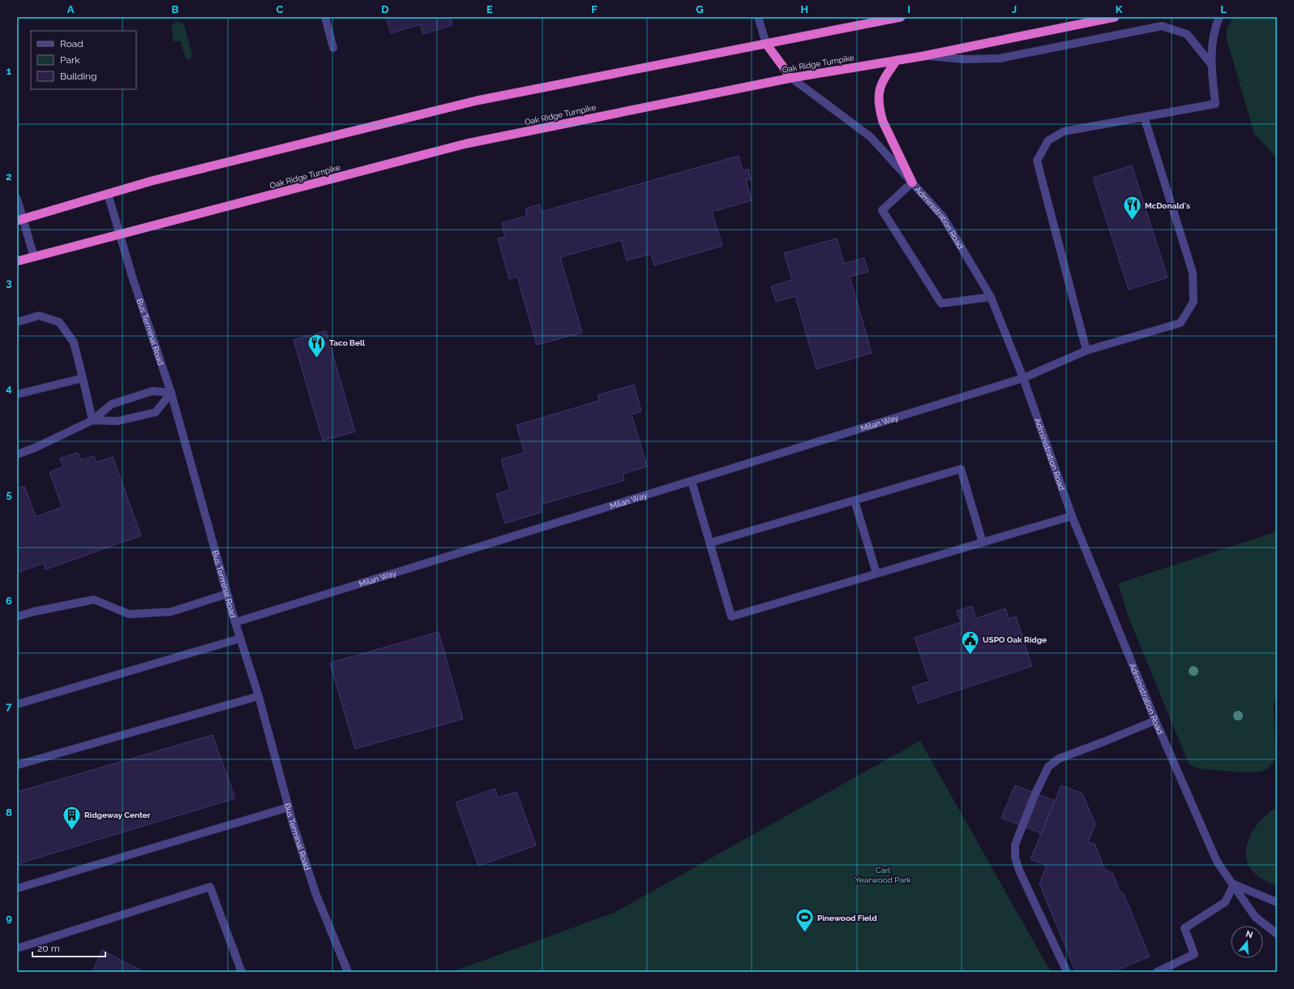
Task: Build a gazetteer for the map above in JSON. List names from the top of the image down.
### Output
{
  "streets": {
    "highway": ["Oak Ridge Turnpike"],
    "street": ["Administration Road", "Bus Terminal Road", "Milan Way"]
  },
  "crossings": [
    ["Oak Ridge Turnpike", "Administration Road"],
    ["Oak Ridge Turnpike", "Bus Terminal Road"],
    ["Administration Road", "Milan Way"],
    ["Bus Terminal Road", "Milan Way"]
  ],
  "parks": ["Carl Yearwood Park"],
  "places": {
    "restaurant": ["McDonald's", "Taco Bell"],
    "public building": ["USPO Oak Ridge"],
    "building": ["Ridgeway Center"],
    "sports": ["Pinewood Field"]
  },
  "legend": ["Road", "Park", "Building"],
  "scale_bar": "20 m",
  "north": "top",
  "grid": {
    "columns": [
      "A",
      "B",
      "C",
      "D",
      "E",
      "F",
      "G",
      "H",
      "I",
      "J",
      "K",
      "L"
    ],
    "rows": [
      "1",
      "2",
      "3",
      "4",
      "5",
      "6",
      "7",
      "8",
      "9"
    ]
  }
}
